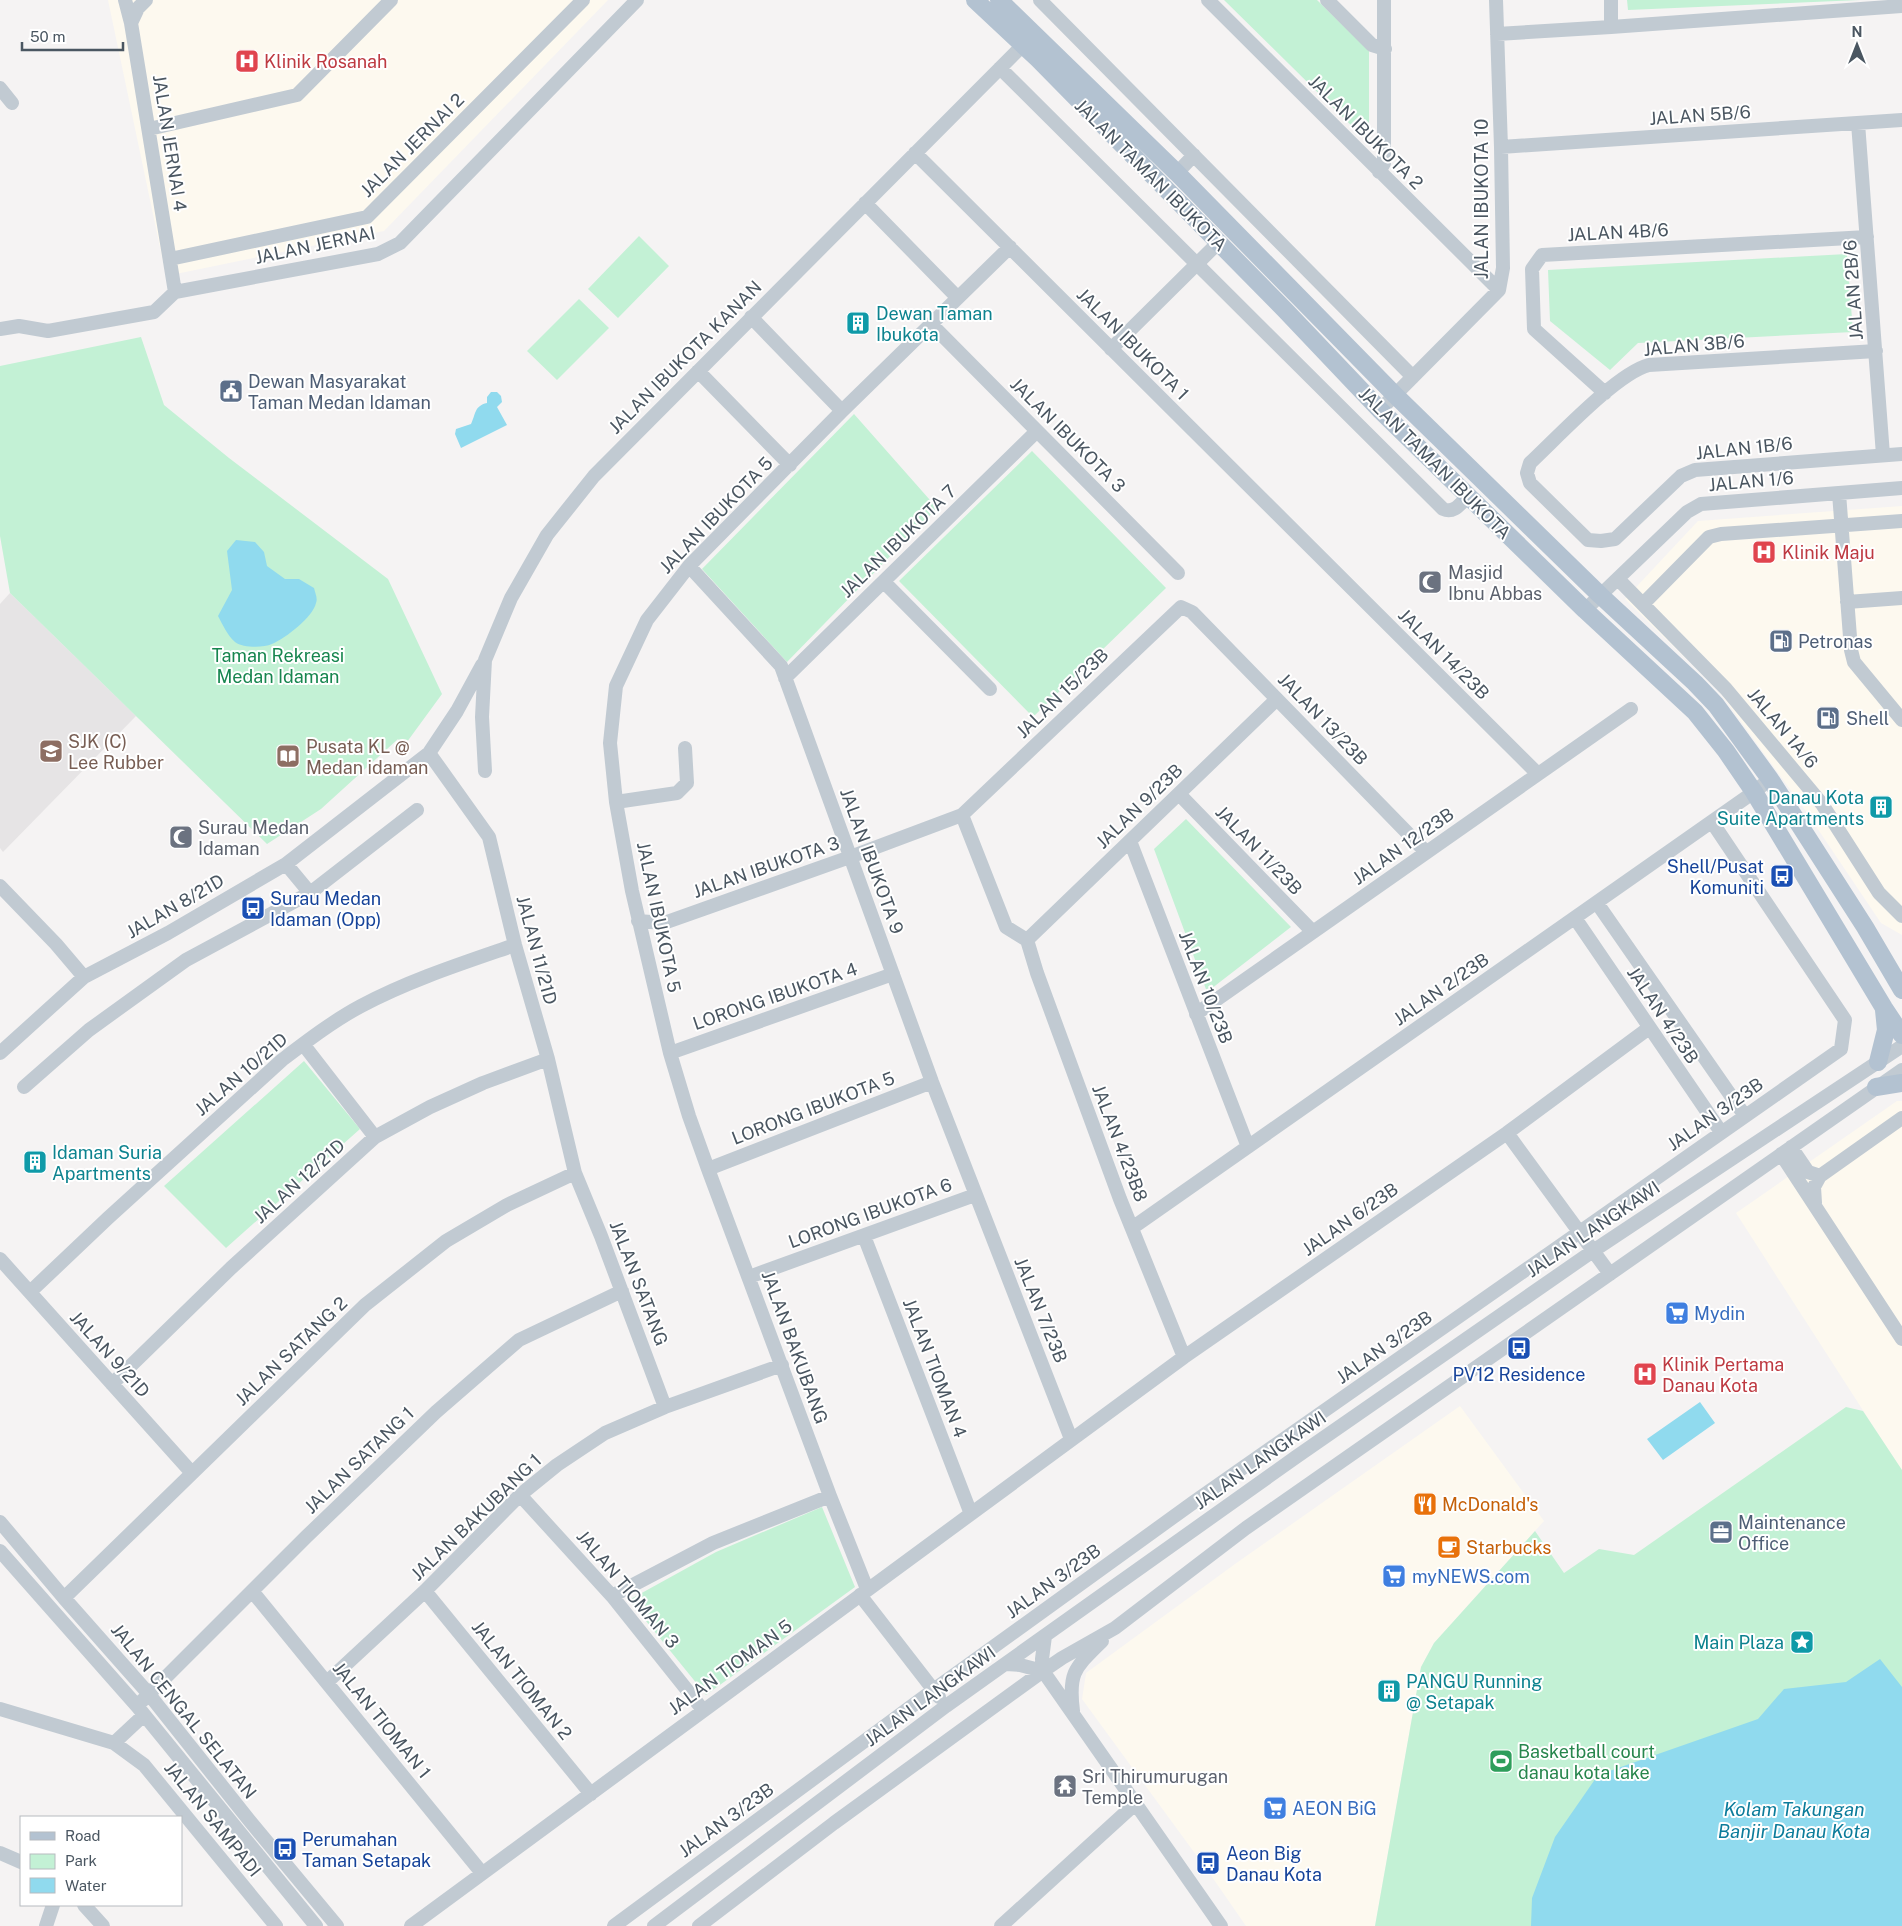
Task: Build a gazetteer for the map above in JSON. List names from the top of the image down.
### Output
{
  "streets": {
    "main road": ["JALAN TAMAN IBUKOTA"],
    "street": [
      "JALAN 5B/6",
      "JALAN IBUKOTA 2",
      "JALAN JERNAI 4",
      "JALAN JERNAI 2",
      "JALAN IBUKOTA 10",
      "JALAN 4B/6",
      "JALAN JERNAI",
      "JALAN 2B/6",
      "JALAN IBUKOTA 1",
      "JALAN 3B/6",
      "JALAN IBUKOTA KANAN",
      "JALAN IBUKOTA 3",
      "JALAN 1B/6",
      "JALAN 1/6",
      "JALAN IBUKOTA 5",
      "JALAN IBUKOTA 7",
      "JALAN 14/23B",
      "JALAN 15/23B",
      "JALAN 13/23B",
      "JALAN 1A/6",
      "JALAN 9/23B",
      "JALAN 12/23B",
      "JALAN 11/23B",
      "JALAN IBUKOTA 9",
      "JALAN 8/21D",
      "JALAN 11/21D",
      "JALAN 10/23B",
      "JALAN 2/23B",
      "LORONG IBUKOTA 4",
      "JALAN 4/23B",
      "JALAN 10/21D",
      "LORONG IBUKOTA 5",
      "JALAN 3/23B",
      "JALAN 4/23B8",
      "JALAN 12/21D",
      "LORONG IBUKOTA 6",
      "JALAN 6/23B",
      "JALAN LANGKAWI",
      "JALAN SATANG",
      "JALAN 7/23B",
      "JALAN BAKUBANG",
      "JALAN SATANG 2",
      "JALAN 9/21D",
      "JALAN TIOMAN 4",
      "JALAN SATANG 1",
      "JALAN BAKUBANG 1",
      "JALAN TIOMAN 3",
      "JALAN TIOMAN 5",
      "JALAN TIOMAN 2",
      "JALAN CENGAL SELATAN",
      "JALAN TIOMAN 1",
      "JALAN SAMPADI"
    ]
  },
  "crossings": [
    ["JALAN 5B/6", "JALAN IBUKOTA 10"],
    ["JALAN 5B/6", "JALAN 2B/6"],
    ["JALAN IBUKOTA 2", "JALAN IBUKOTA 10"],
    ["JALAN JERNAI 4", "JALAN JERNAI 2"],
    ["JALAN JERNAI 4", "JALAN JERNAI"],
    ["JALAN TAMAN IBUKOTA", "JALAN IBUKOTA 10"],
    ["JALAN TAMAN IBUKOTA", "JALAN IBUKOTA KANAN"],
    ["JALAN TAMAN IBUKOTA", "JALAN 1/6"],
    ["JALAN TAMAN IBUKOTA", "JALAN 2/23B"],
    ["JALAN 4B/6", "JALAN 2B/6"],
    ["JALAN 4B/6", "JALAN 3B/6"],
    ["JALAN 2B/6", "JALAN 3B/6"],
    ["JALAN 2B/6", "JALAN 1B/6"],
    ["JALAN IBUKOTA 1", "JALAN IBUKOTA KANAN"],
    ["JALAN IBUKOTA 1", "JALAN IBUKOTA 5"],
    ["JALAN IBUKOTA 1", "JALAN 14/23B"],
    ["JALAN 3B/6", "JALAN 1B/6"],
    ["JALAN IBUKOTA KANAN", "JALAN 8/21D"],
    ["JALAN IBUKOTA 3", "JALAN IBUKOTA 5"],
    ["JALAN IBUKOTA 3", "JALAN IBUKOTA 7"],
    ["JALAN IBUKOTA 3", "JALAN 15/23B"],
    ["JALAN IBUKOTA 3", "JALAN IBUKOTA 9"],
    ["JALAN 1/6", "JALAN 1A/6"],
    ["JALAN IBUKOTA 5", "JALAN IBUKOTA 9"],
    ["JALAN IBUKOTA 5", "LORONG IBUKOTA 4"],
    ["JALAN IBUKOTA 5", "JALAN BAKUBANG"],
    ["JALAN IBUKOTA 7", "JALAN IBUKOTA 9"],
    ["JALAN 14/23B", "JALAN 12/23B"],
    ["JALAN 15/23B", "JALAN 13/23B"],
    ["JALAN 13/23B", "JALAN 9/23B"],
    ["JALAN 13/23B", "JALAN 12/23B"],
    ["JALAN 9/23B", "JALAN 11/23B"],
    ["JALAN 9/23B", "JALAN 10/23B"],
    ["JALAN 9/23B", "JALAN 4/23B8"],
    ["JALAN 12/23B", "JALAN 11/23B"],
    ["JALAN 12/23B", "JALAN 10/23B"],
    ["JALAN IBUKOTA 9", "LORONG IBUKOTA 4"],
    ["JALAN IBUKOTA 9", "LORONG IBUKOTA 5"],
    ["JALAN IBUKOTA 9", "LORONG IBUKOTA 6"],
    ["JALAN IBUKOTA 9", "JALAN 7/23B"],
    ["JALAN 8/21D", "JALAN 11/21D"],
    ["JALAN 11/21D", "JALAN 10/21D"],
    ["JALAN 11/21D", "JALAN 12/21D"],
    ["JALAN 11/21D", "JALAN SATANG"],
    ["JALAN 11/21D", "JALAN SATANG 2"],
    ["JALAN 10/23B", "JALAN 2/23B"],
    ["JALAN 2/23B", "JALAN 4/23B"],
    ["JALAN 2/23B", "JALAN 3/23B"],
    ["JALAN 2/23B", "JALAN 4/23B8"],
    ["JALAN 4/23B", "JALAN 3/23B"],
    ["JALAN 4/23B", "JALAN 6/23B"],
    ["JALAN 10/21D", "JALAN 9/21D"],
    ["LORONG IBUKOTA 5", "JALAN BAKUBANG"],
    ["JALAN 3/23B", "JALAN BAKUBANG"],
    ["JALAN 4/23B8", "JALAN 6/23B"],
    ["JALAN 12/21D", "JALAN 9/21D"],
    ["LORONG IBUKOTA 6", "JALAN 7/23B"],
    ["LORONG IBUKOTA 6", "JALAN BAKUBANG"],
    ["LORONG IBUKOTA 6", "JALAN TIOMAN 4"],
    ["JALAN 6/23B", "JALAN 7/23B"],
    ["JALAN 6/23B", "JALAN TIOMAN 5"],
    ["JALAN LANGKAWI", "JALAN BAKUBANG"],
    ["JALAN SATANG", "JALAN SATANG 2"],
    ["JALAN SATANG", "JALAN SATANG 1"],
    ["JALAN SATANG", "JALAN BAKUBANG 1"],
    ["JALAN 7/23B", "JALAN TIOMAN 5"],
    ["JALAN BAKUBANG", "JALAN BAKUBANG 1"],
    ["JALAN BAKUBANG", "JALAN TIOMAN 5"],
    ["JALAN SATANG 2", "JALAN 9/21D"],
    ["JALAN SATANG 2", "JALAN CENGAL SELATAN"],
    ["JALAN TIOMAN 4", "JALAN TIOMAN 5"],
    ["JALAN SATANG 1", "JALAN CENGAL SELATAN"],
    ["JALAN SATANG 1", "JALAN TIOMAN 1"],
    ["JALAN BAKUBANG 1", "JALAN TIOMAN 3"],
    ["JALAN BAKUBANG 1", "JALAN TIOMAN 2"],
    ["JALAN BAKUBANG 1", "JALAN TIOMAN 1"],
    ["JALAN TIOMAN 3", "JALAN TIOMAN 5"],
    ["JALAN TIOMAN 5", "JALAN TIOMAN 2"],
    ["JALAN TIOMAN 5", "JALAN TIOMAN 1"]
  ],
  "water": ["Kolam Takungan Banjir Danau Kota"],
  "parks": ["Taman Rekreasi Medan Idaman"],
  "places": {
    "hospital": ["Klinik Rosanah", "Klinik Maju", "Klinik Pertama Danau Kota"],
    "building": [
      "Dewan Taman Ibukota",
      "Danau Kota Suite Apartments",
      "Idaman Suria Apartments",
      "PANGU Running @ Setapak"
    ],
    "public building": ["Dewan Masyarakat Taman Medan Idaman"],
    "mosque": ["Masjid Ibnu Abbas", "Surau Medan Idaman"],
    "fuel station": ["Petronas", "Shell"],
    "school or university": ["SJK (C) Lee Rubber"],
    "library": ["Pusata KL @ Medan idaman"],
    "bus stop": [
      "Shell/Pusat Komuniti",
      "Surau Medan Idaman (Opp)",
      "PV12 Residence",
      "Perumahan Taman Setapak",
      "Aeon Big Danau Kota"
    ],
    "supermarket": ["Mydin", "myNEWS.com", "AEON BiG"],
    "restaurant": ["McDonald's"],
    "office": ["Maintenance Office"],
    "cafe": ["Starbucks"],
    "place": ["Main Plaza"],
    "sports": ["Basketball court danau kota lake"],
    "temple": ["Sri Thirumurugan Temple"]
  },
  "legend": ["Road", "Park", "Water"],
  "scale_bar": "50 m",
  "north": "top"
}
